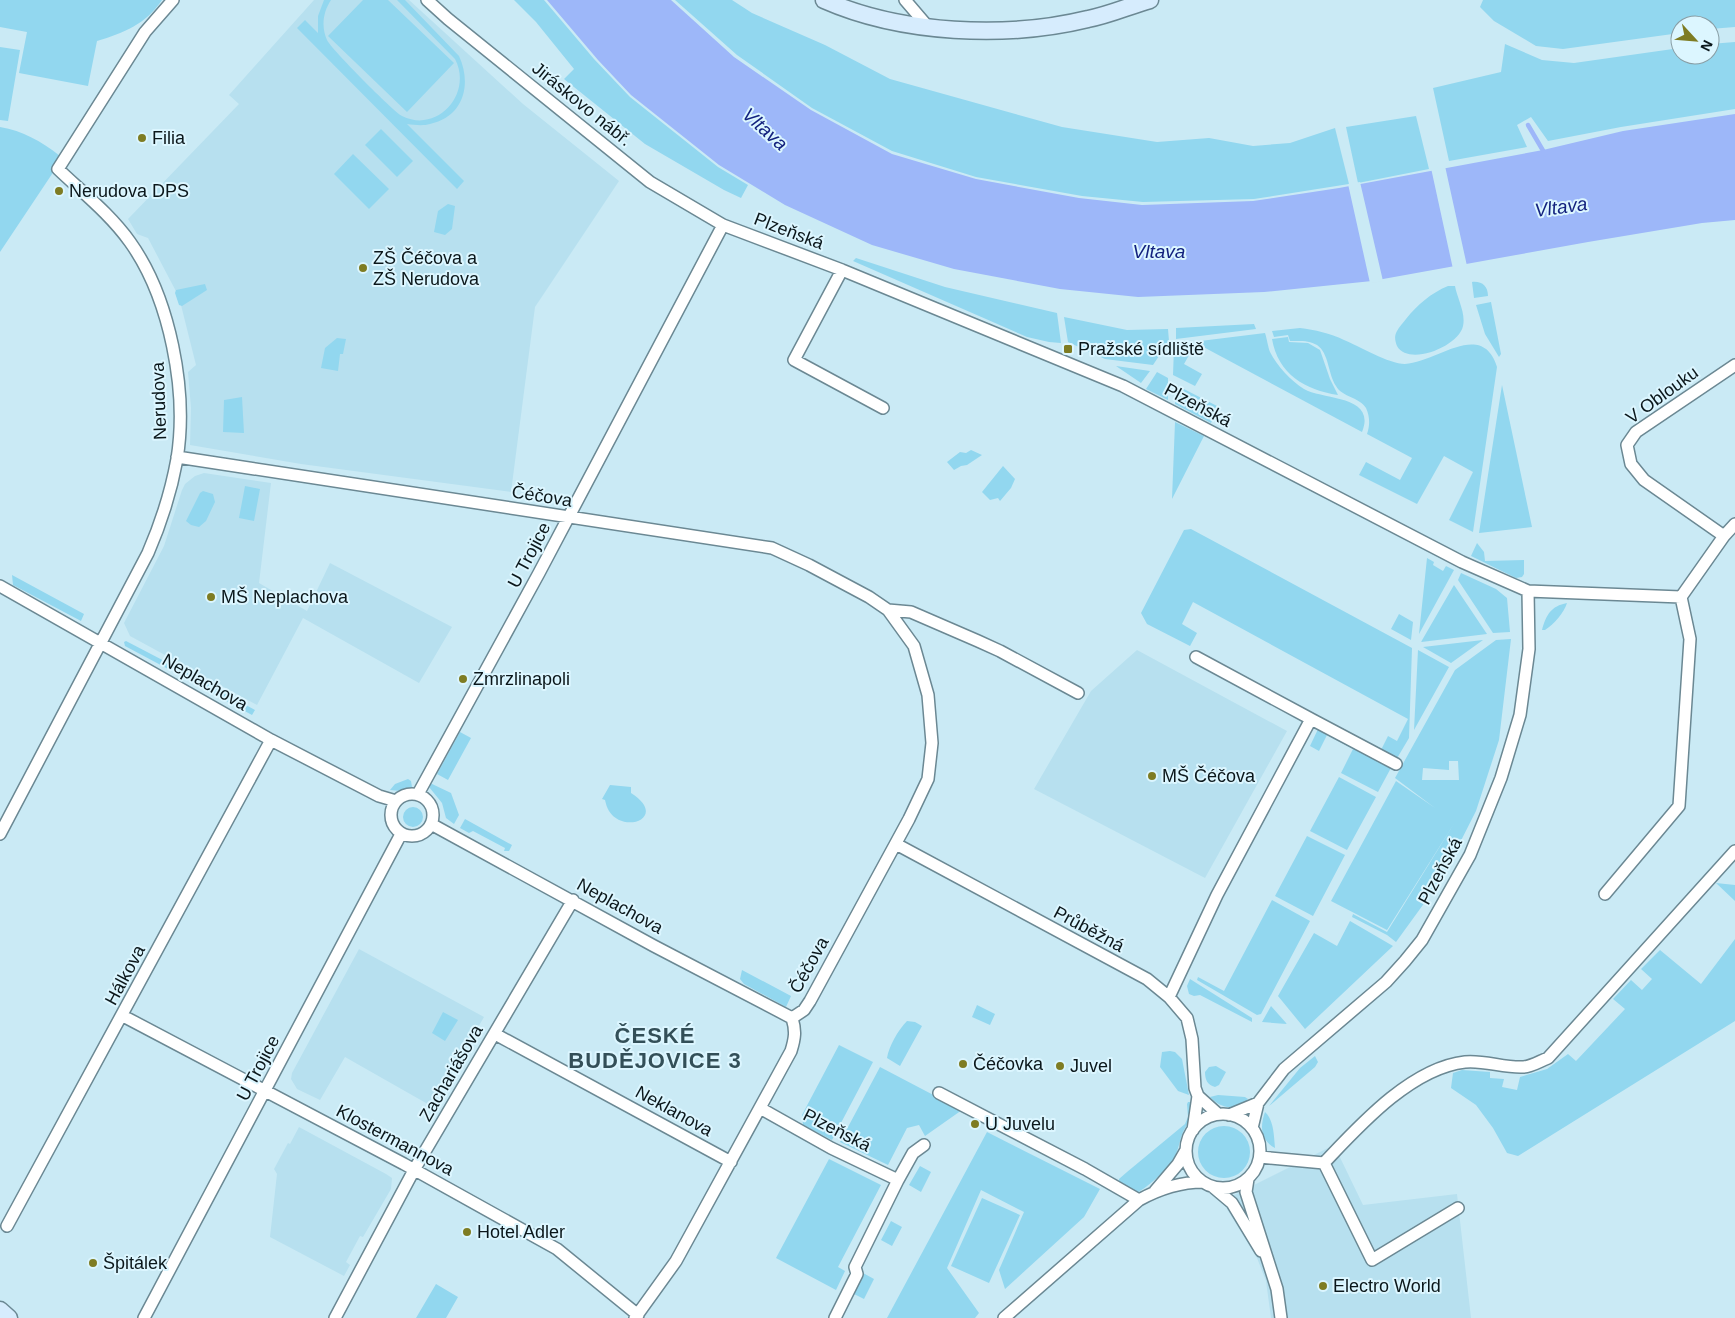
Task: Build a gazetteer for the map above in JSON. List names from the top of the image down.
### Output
{
  "streets": {
    "street": [
      "Jiráskovo nábř.",
      "Plzeňská",
      "V Oblouku",
      "Nerudova",
      "Čéčova",
      "U Trojice",
      "Neplachova",
      "Průběžná",
      "Hálkova",
      "Zachariášova",
      "Neklanova",
      "Klostermannova"
    ]
  },
  "crossings": [
    ["Jiráskovo nábř.", "Plzeňská"],
    ["Jiráskovo nábř.", "U Trojice"],
    ["Plzeňská", "Čéčova"],
    ["Plzeňská", "U Trojice"],
    ["Plzeňská", "Průběžná"],
    ["Nerudova", "Čéčova"],
    ["Nerudova", "Neplachova"],
    ["Čéčova", "U Trojice"],
    ["Čéčova", "Neplachova"],
    ["Čéčova", "Průběžná"],
    ["Čéčova", "Neklanova"],
    ["Čéčova", "Klostermannova"],
    ["U Trojice", "Neplachova"],
    ["U Trojice", "Klostermannova"],
    ["Neplachova", "Hálkova"],
    ["Neplachova", "Zachariášova"],
    ["Hálkova", "Klostermannova"],
    ["Zachariášova", "Neklanova"],
    ["Zachariášova", "Klostermannova"]
  ],
  "districts": ["ČESKÉ BUDĚJOVICE 3"],
  "water": ["Vltava"],
  "places": {
    "other": [
      "Filia",
      "Nerudova DPS",
      "ZŠ Čéčova a ZŠ Nerudova",
      "MŠ Neplachova",
      "Zmrzlinapoli",
      "MŠ Čéčova",
      "Čéčovka",
      "Juvel",
      "U Juvelu",
      "Hotel Adler",
      "Špitálek",
      "Electro World"
    ],
    "transit": ["Pražské sídliště"]
  },
  "north": "bottom right"
}
